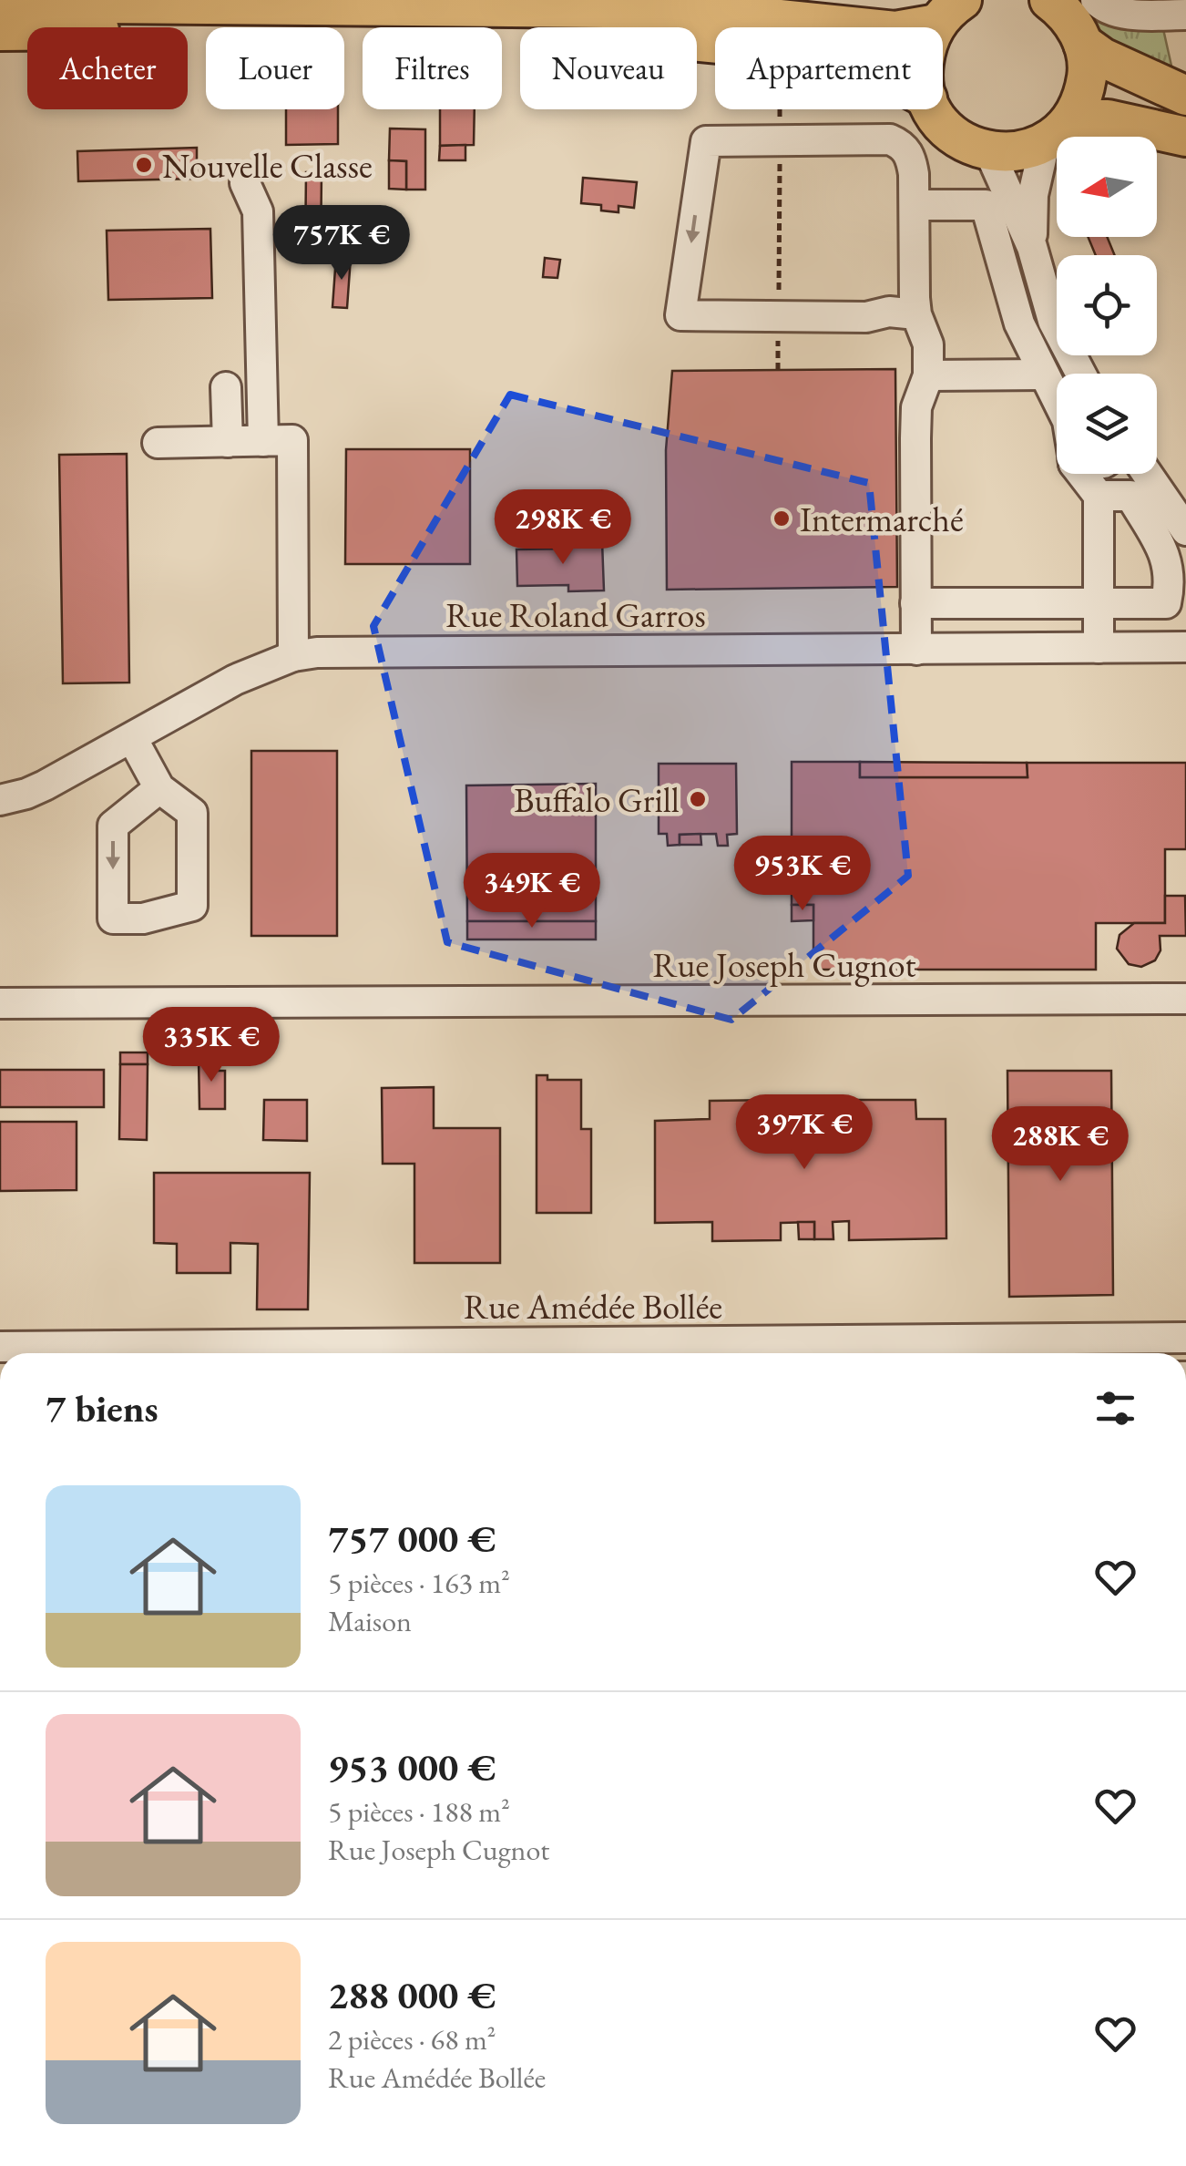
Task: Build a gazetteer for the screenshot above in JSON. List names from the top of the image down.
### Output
{
  "streets": {
    "street": ["Rue Roland Garros", "Rue Joseph Cugnot", "Rue Amédée Bollée"]
  },
  "places": ["Nouvelle Classe", "Intermarché", "Buffalo Grill"],
  "north": "left",
  "page": {
    "chip": [
      "Acheter",
      "Louer",
      "Filtres",
      "Nouveau",
      "Appartement"
    ],
    "price": [
      "757K €",
      "298K €",
      "953K €",
      "349K €",
      "335K €",
      "397K €",
      "288K €"
    ],
    "heading": "7 biens",
    "list": [
      {
        "name": "757 000 €",
        "note": "5 pièces · 163 m² · Maison"
      },
      {
        "name": "953 000 €",
        "note": "5 pièces · 188 m² · Rue Joseph Cugnot"
      },
      {
        "name": "288 000 €",
        "note": "2 pièces · 68 m² · Rue Amédée Bollée"
      }
    ]
  }
}
